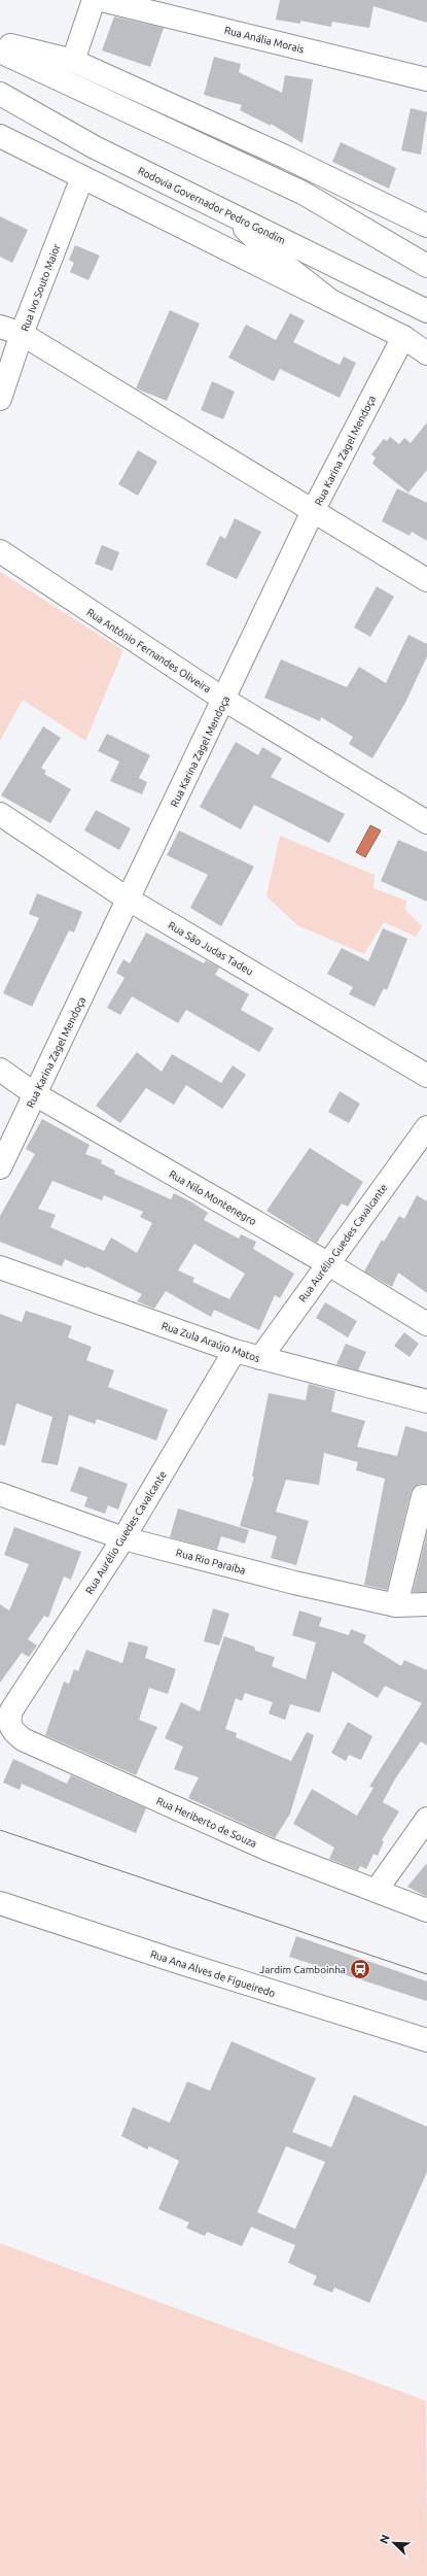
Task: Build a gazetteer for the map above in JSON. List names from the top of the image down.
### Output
{
  "streets": {
    "main road": [
      "Rua Anália Morais",
      "Rodovia Governador Pedro Gondim",
      "Rua Ivo Souto Maior",
      "Rua Karina Zagel Mendoça",
      "Rua Antônio Fernandes Oliveira",
      "Rua São Judas Tadeu",
      "Rua Nilo Montenegro",
      "Rua Aurélio Guedes Cavalcante",
      "Rua Zula Araújo Matos",
      "Rua Rio Paraíba",
      "Rua Heriberto de Souza",
      "Rua Ana Alves de Figueiredo"
    ]
  },
  "crossings": [
    ["Rua Karina Zagel Mendoça", "Rua Antônio Fernandes Oliveira"],
    ["Rua Karina Zagel Mendoça", "Rua São Judas Tadeu"],
    ["Rua Karina Zagel Mendoça", "Rua Nilo Montenegro"],
    ["Rua Nilo Montenegro", "Rua Aurélio Guedes Cavalcante"],
    ["Rua Aurélio Guedes Cavalcante", "Rua Zula Araújo Matos"],
    ["Rua Aurélio Guedes Cavalcante", "Rua Rio Paraíba"],
    ["Rua Aurélio Guedes Cavalcante", "Rua Heriberto de Souza"]
  ],
  "places": {
    "station": ["Jardim Camboinha"]
  },
  "north": "top left"
}
